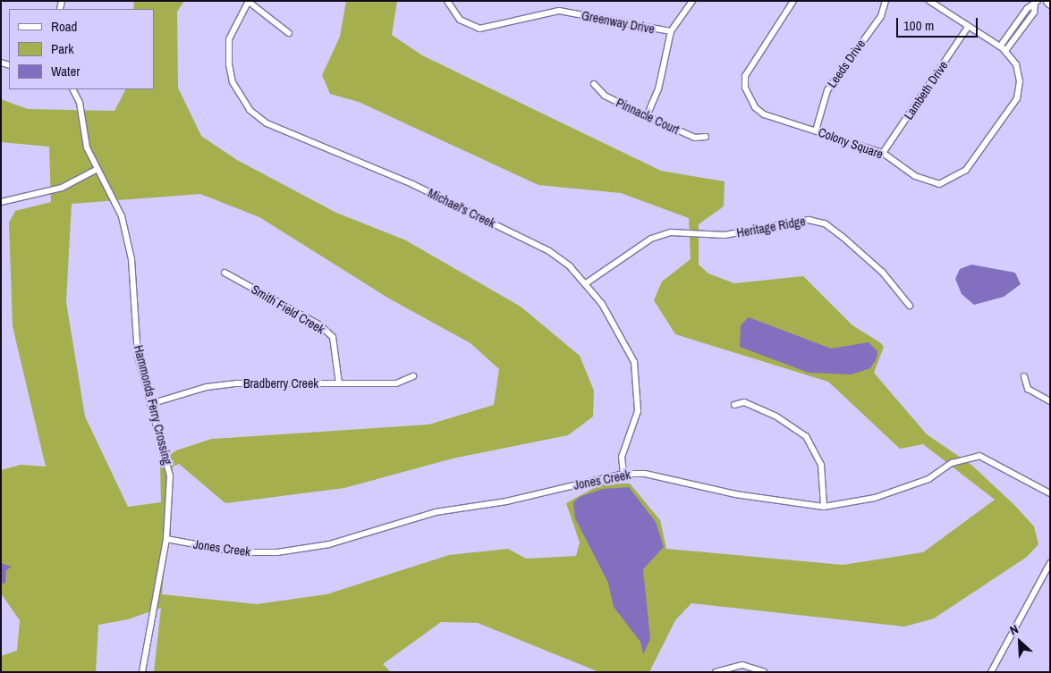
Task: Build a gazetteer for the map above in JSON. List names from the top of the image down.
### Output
{
  "streets": {
    "street": [
      "Greenway Drive",
      "Leeds Drive",
      "Lambeth Drive",
      "Pinnacle Court",
      "Colony Square",
      "Michael's Creek",
      "Heritage Ridge",
      "Smith Field Creek",
      "Bradberry Creek",
      "Hammonds Ferry Crossing",
      "Jones Creek"
    ]
  },
  "crossings": [
    ["Greenway Drive", "Pinnacle Court"],
    ["Leeds Drive", "Colony Square"],
    ["Lambeth Drive", "Colony Square"],
    ["Michael's Creek", "Heritage Ridge"],
    ["Michael's Creek", "Jones Creek"],
    ["Smith Field Creek", "Bradberry Creek"],
    ["Bradberry Creek", "Hammonds Ferry Crossing"],
    ["Hammonds Ferry Crossing", "Jones Creek"]
  ],
  "legend": ["Road", "Park", "Water"],
  "scale_bar": "100 m",
  "north": "top left"
}
